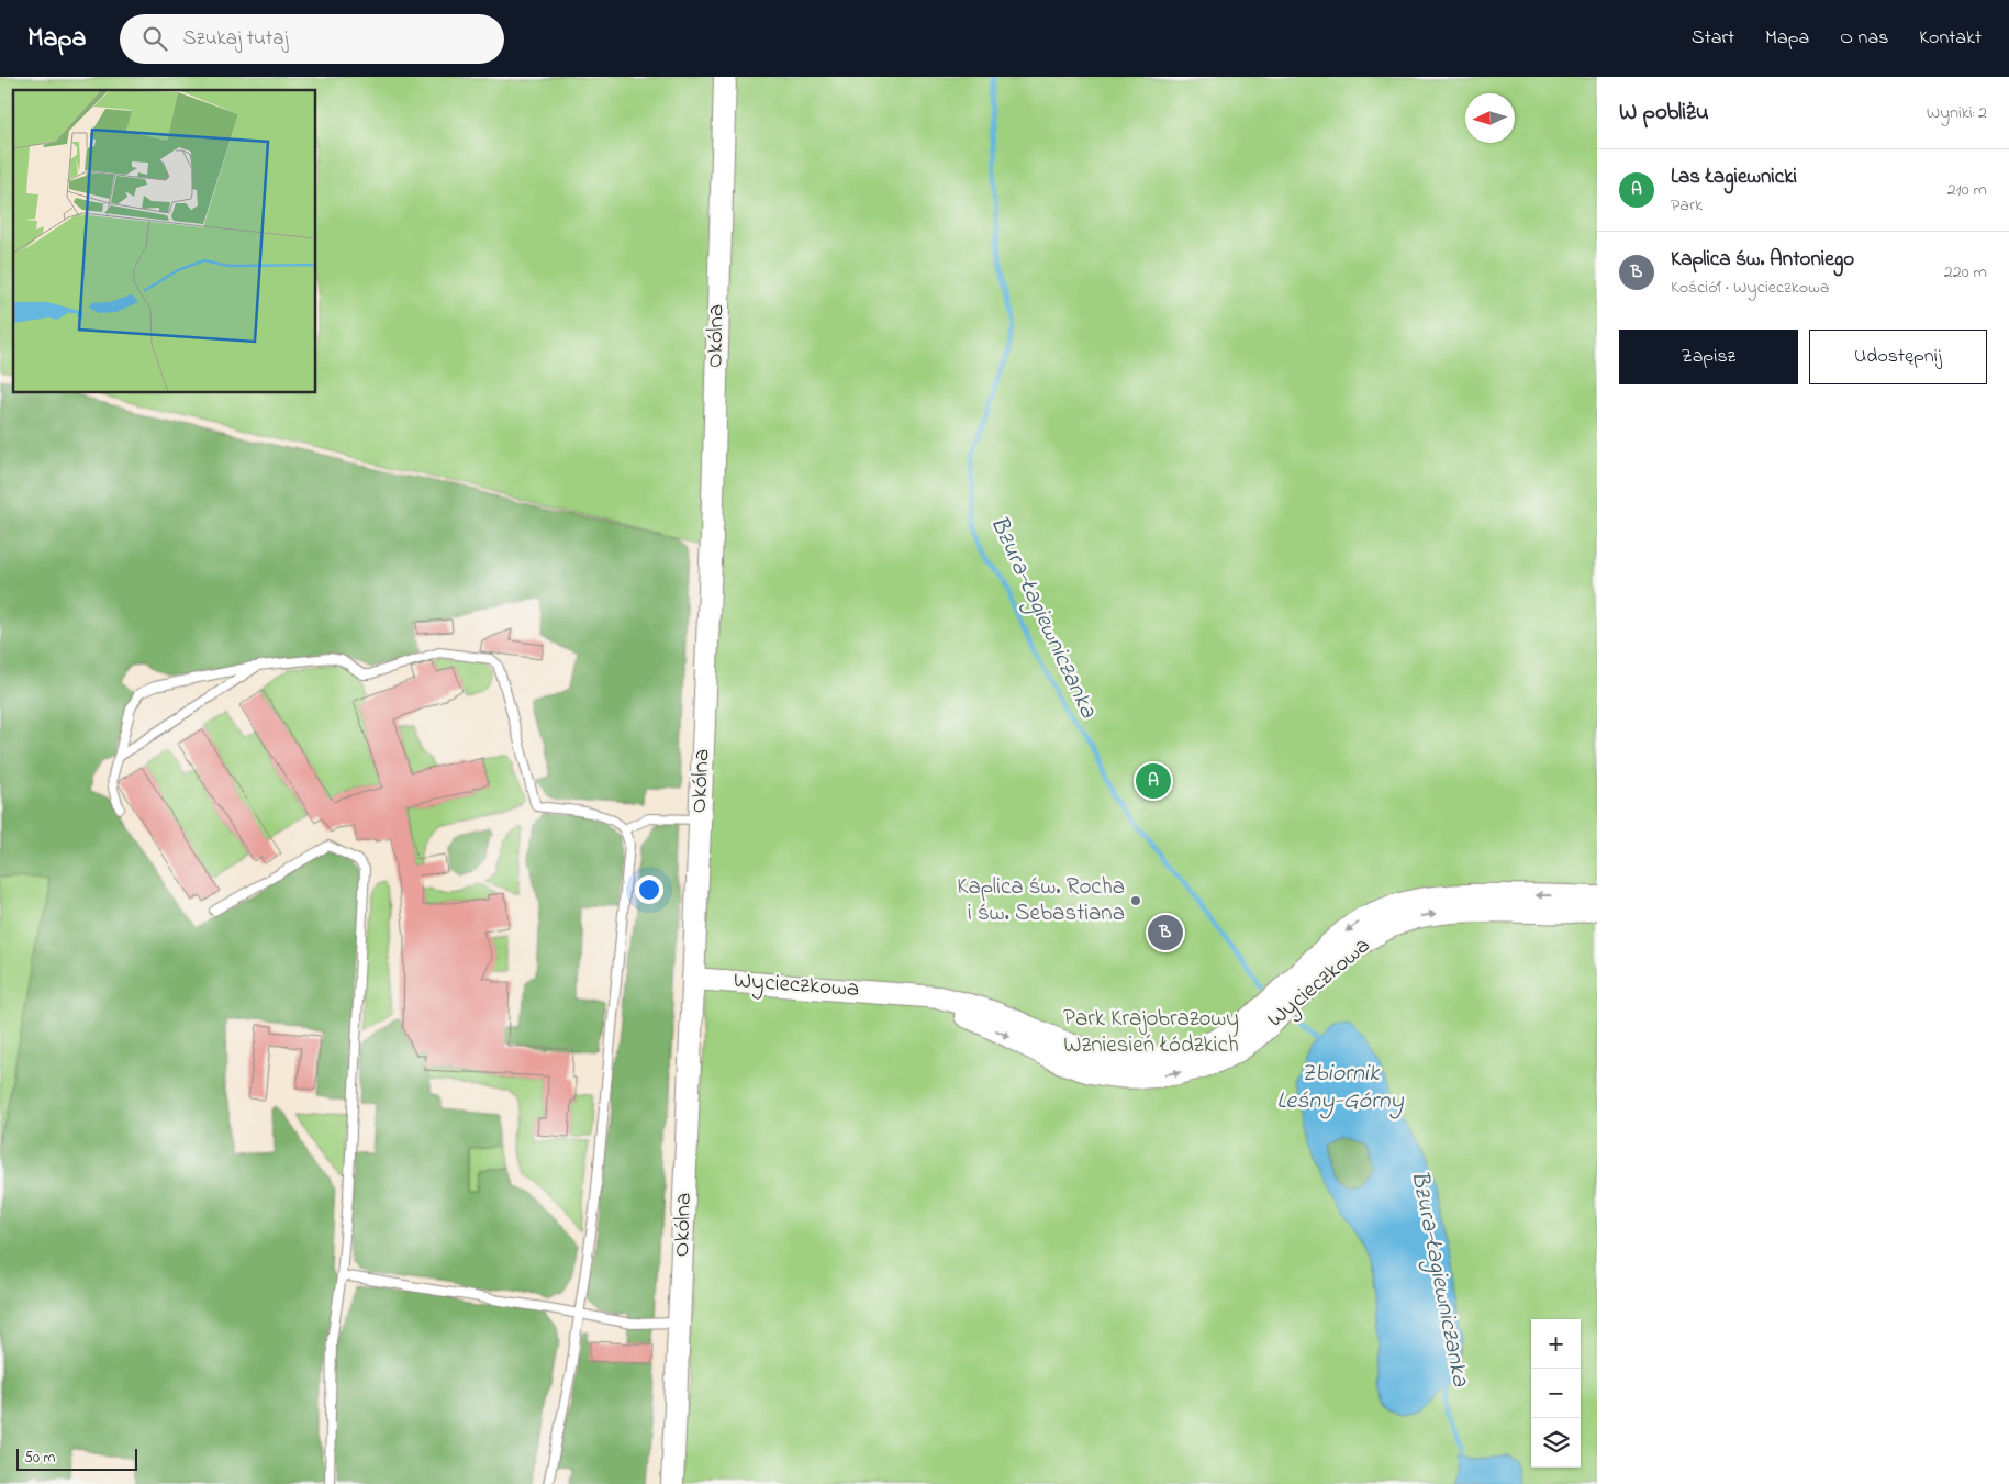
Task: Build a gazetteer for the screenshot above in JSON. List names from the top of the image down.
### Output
{
  "streets": {
    "street": ["Okólna", "Wycieczkowa"]
  },
  "crossings": [
    ["Okólna", "Wycieczkowa"]
  ],
  "water": ["Bzura-Łagiewniczanka", "Zbiornik Leśny-Górny"],
  "parks": ["Park Krajobrazowy Wzniesień Łódzkich"],
  "places": ["Kaplica św. Rocha i św. Sebastiana"],
  "scale_bar": "50 m",
  "north": "left",
  "page": {
    "header": "Mapa",
    "search": "Szukaj tutaj",
    "nav": [
      "Start",
      "Mapa",
      "O nas",
      "Kontakt"
    ],
    "heading": ["W pobliżu", "Wyniki: 2"],
    "list": [
      {
        "mark": "A",
        "name": "Las Łagiewnicki",
        "note": "Park",
        "value": "210 m"
      },
      {
        "mark": "B",
        "name": "Kaplica św. Antoniego",
        "note": "Kościół · Wycieczkowa",
        "value": "220 m"
      }
    ],
    "buttons": ["Zapisz", "Udostępnij"],
    "pins": ["A", "B"],
    "map_buttons": ["+", "−"],
    "scale": "50 m"
  }
}
